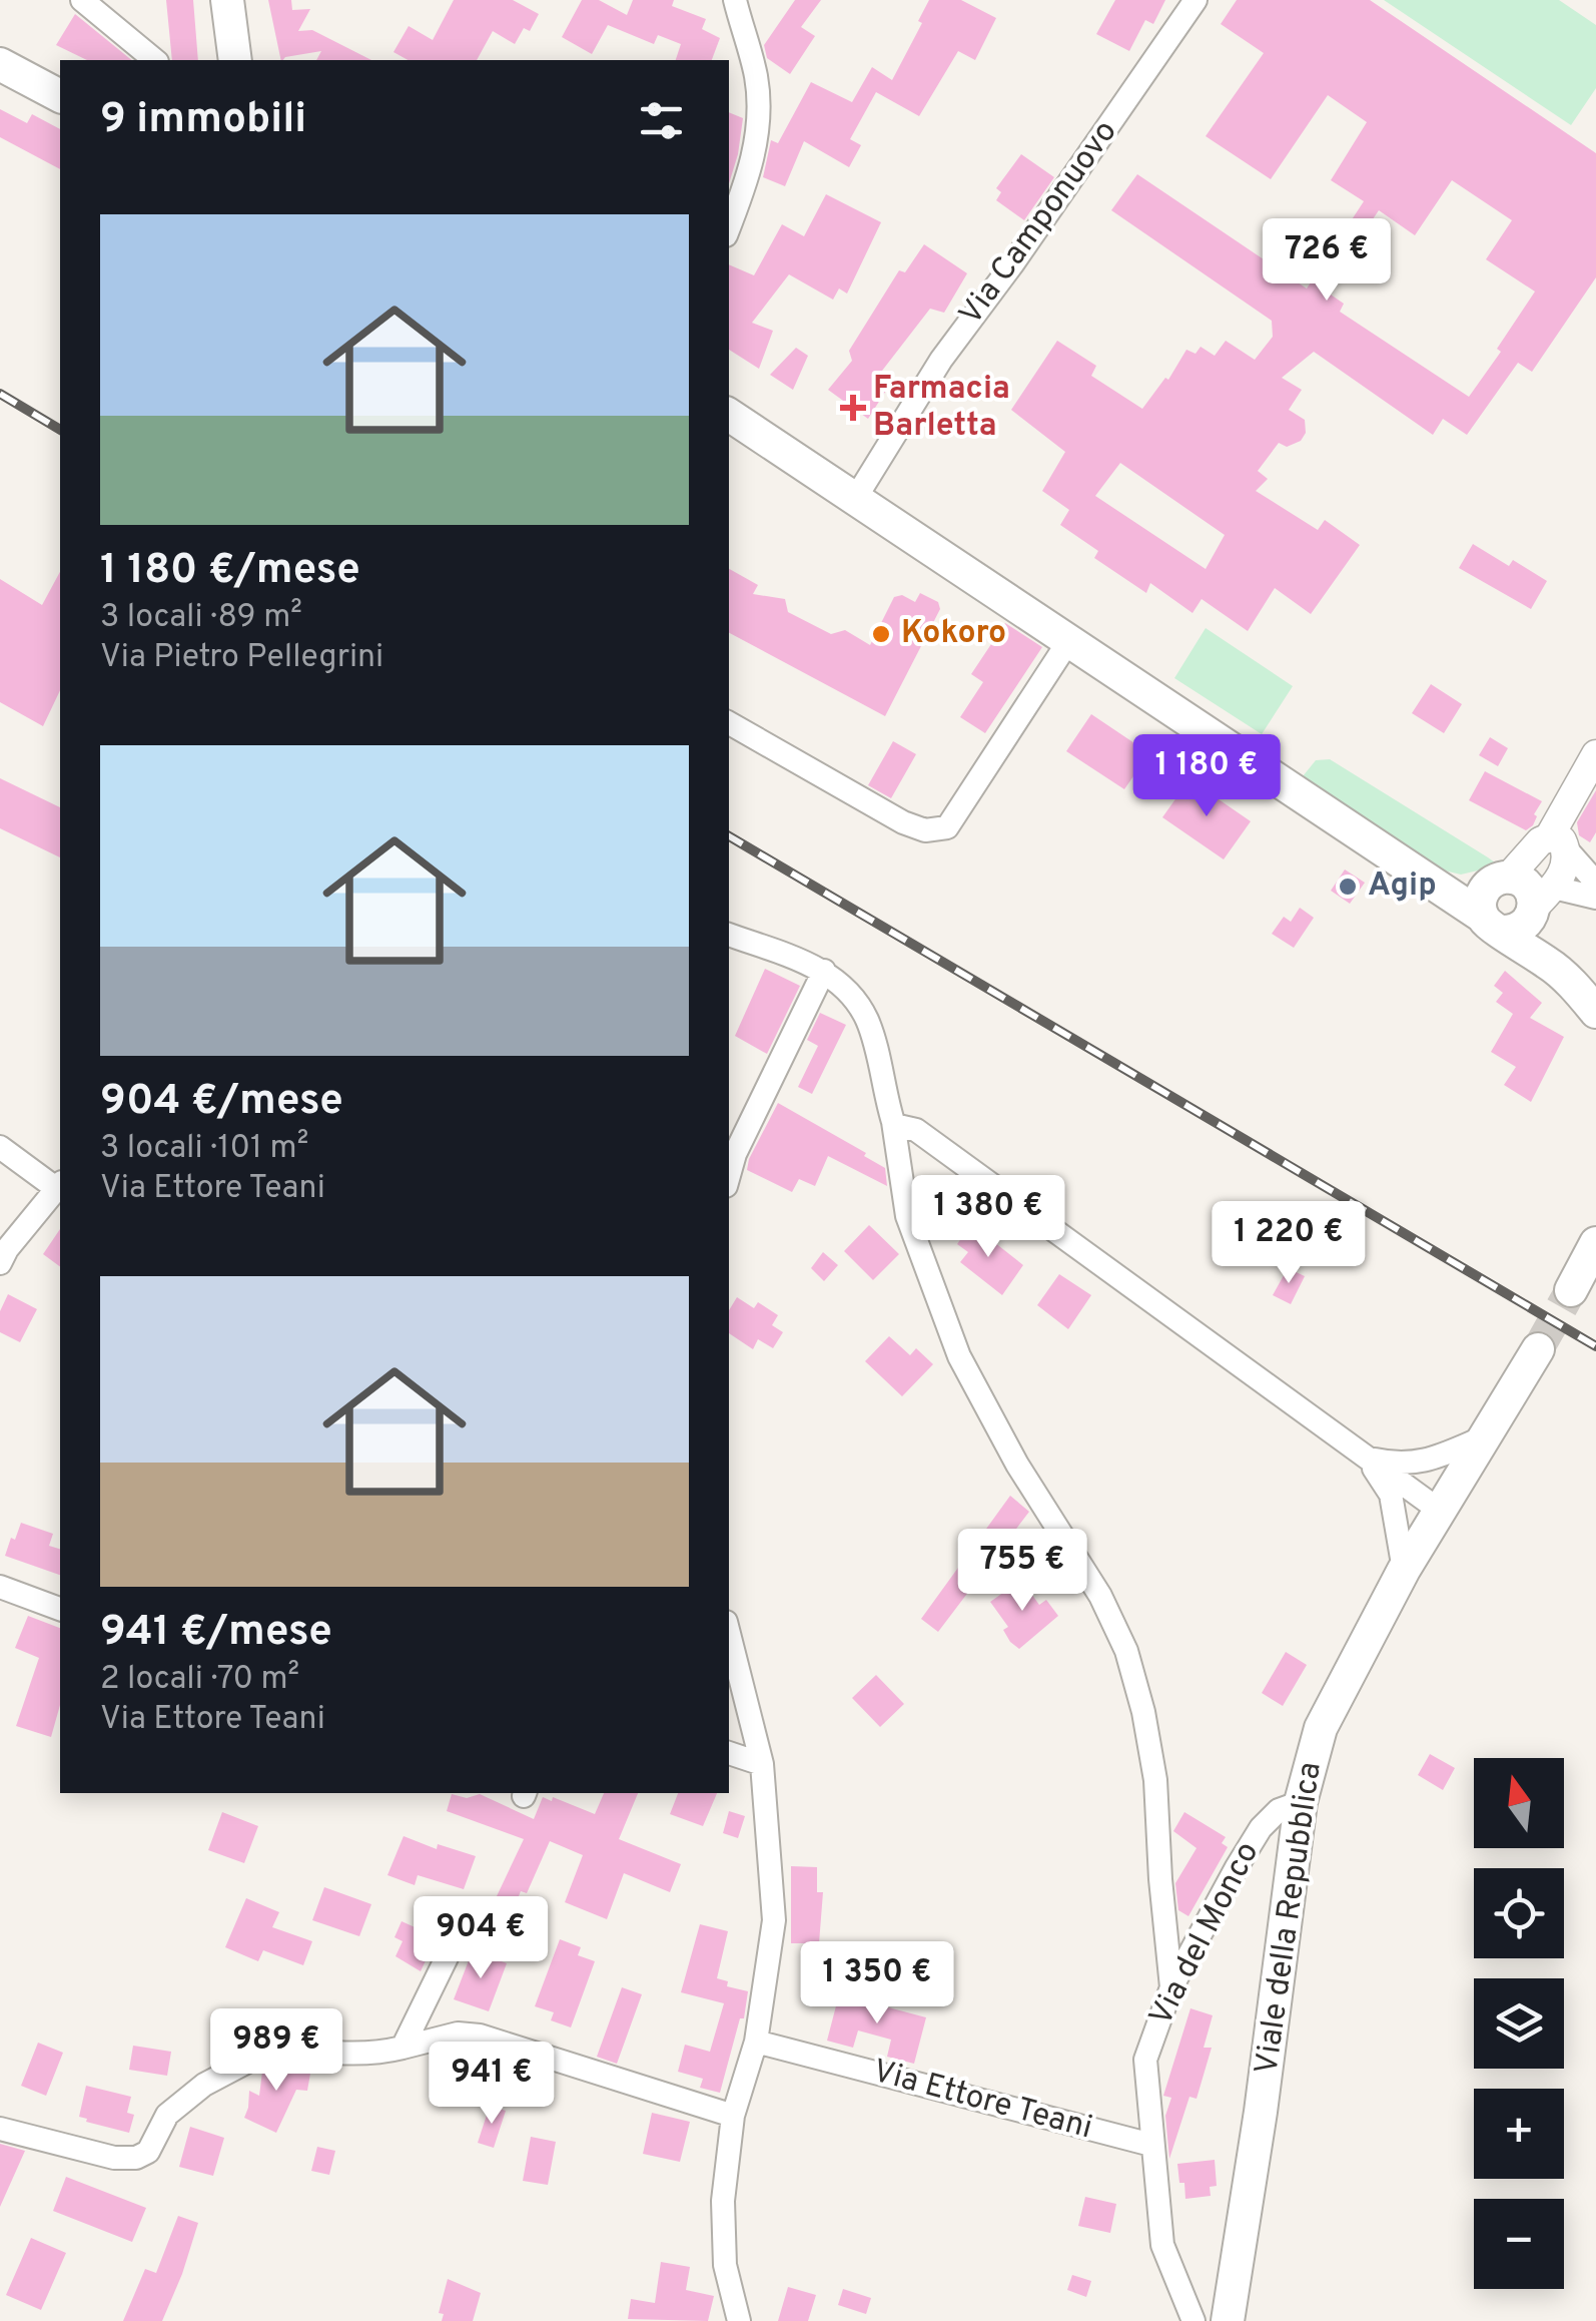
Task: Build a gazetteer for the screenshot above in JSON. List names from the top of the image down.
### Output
{
  "streets": {
    "main road": ["Viale della Repubblica"],
    "street": ["Via Camponuovo", "Via del Monco", "Via Ettore Teani"]
  },
  "crossings": [
    ["Viale della Repubblica", "Via del Monco"],
    ["Via del Monco", "Via Ettore Teani"]
  ],
  "places": {
    "health": ["Farmacia Barletta"],
    "other": ["Kokoro", "Agip"]
  },
  "north": "top",
  "page": {
    "heading": "9 immobili",
    "list": [
      {
        "name": "1 180 €/mese",
        "note": "3 locali · 89 m² · Via Pietro Pellegrini"
      },
      {
        "name": "904 €/mese",
        "note": "3 locali · 101 m² · Via Ettore Teani"
      },
      {
        "name": "941 €/mese",
        "note": "2 locali · 70 m² · Via Ettore Teani"
      }
    ],
    "price": [
      "726 €",
      "1 180 €",
      "1 380 €",
      "1 220 €",
      "755 €",
      "904 €",
      "1 350 €",
      "989 €",
      "941 €"
    ],
    "map_buttons": ["+", "−"]
  }
}
